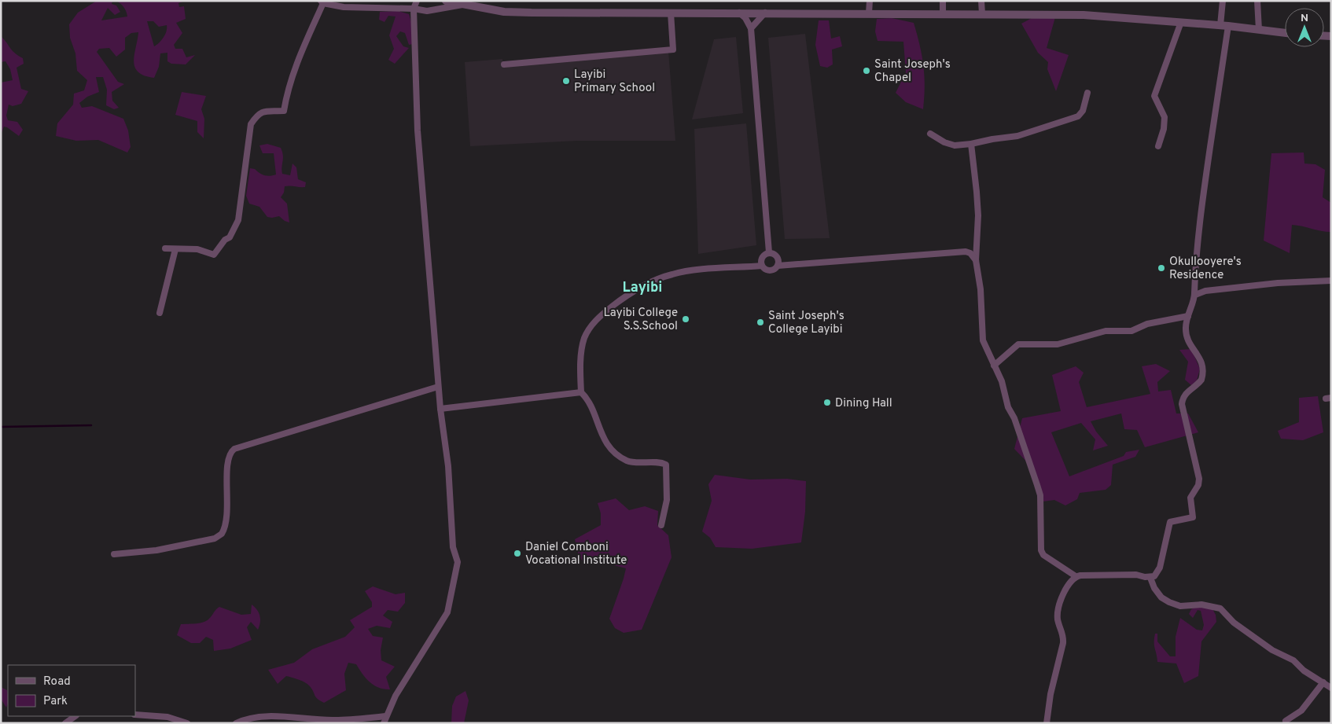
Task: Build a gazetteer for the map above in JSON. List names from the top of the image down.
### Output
{
  "districts": ["Layibi"],
  "places": [
    "Saint Joseph's Chapel",
    "Layibi Primary School",
    "Okullooyere's Residence",
    "Layibi College S.S.School",
    "Saint Joseph's College Layibi",
    "Dining Hall",
    "Daniel Comboni Vocational Institute"
  ],
  "legend": ["Road", "Park"],
  "north": "top"
}
